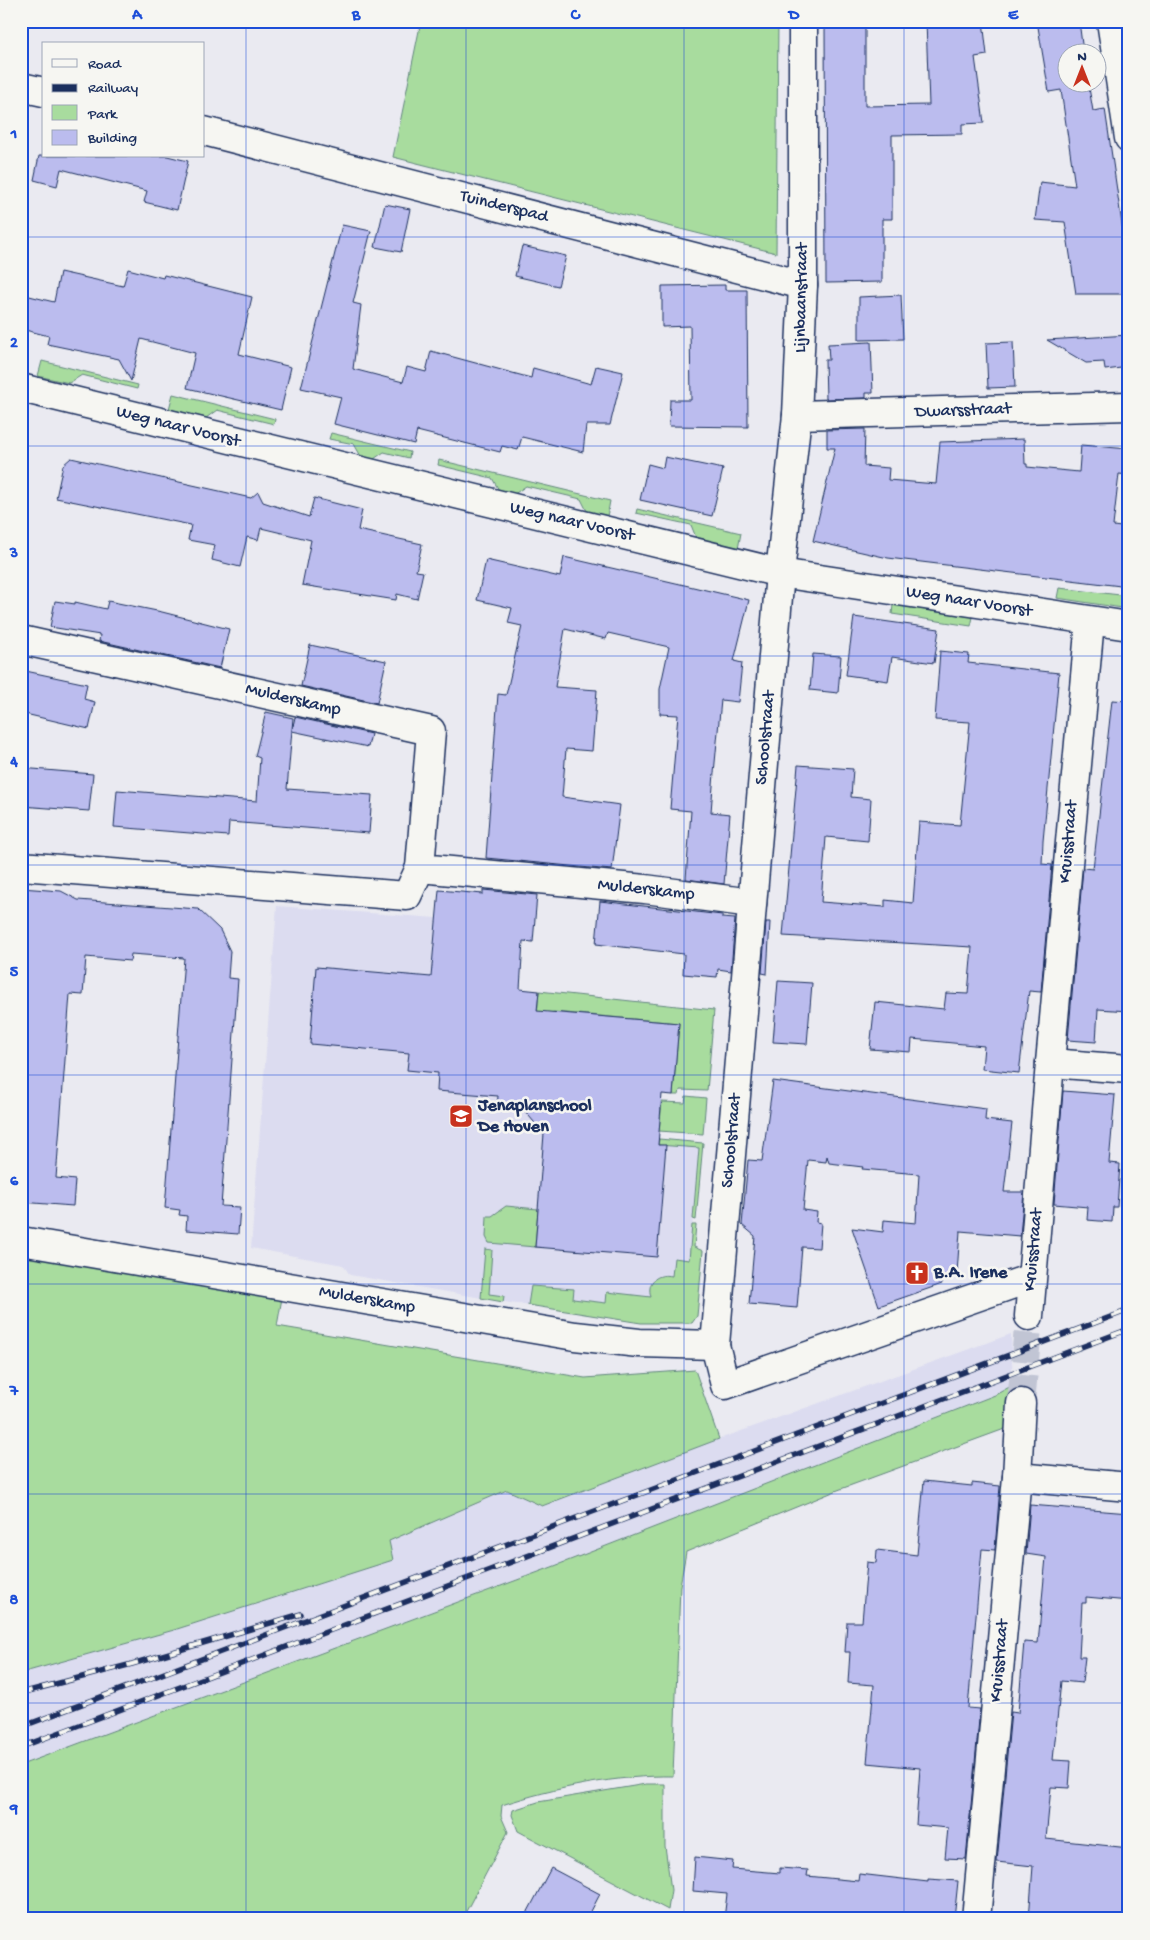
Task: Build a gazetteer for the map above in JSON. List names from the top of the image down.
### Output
{
  "streets": {
    "street": [
      "Tuinderspad",
      "Lijnbaanstraat",
      "Dwarsstraat",
      "Weg naar Voorst",
      "Mulderskamp",
      "Schoolstraat",
      "Kruisstraat"
    ]
  },
  "crossings": [
    ["Tuinderspad", "Lijnbaanstraat"],
    ["Lijnbaanstraat", "Dwarsstraat"],
    ["Lijnbaanstraat", "Weg naar Voorst"],
    ["Lijnbaanstraat", "Schoolstraat"],
    ["Weg naar Voorst", "Schoolstraat"],
    ["Weg naar Voorst", "Kruisstraat"],
    ["Mulderskamp", "Schoolstraat"],
    ["Schoolstraat", "Kruisstraat"]
  ],
  "places": {
    "school or university": ["Jenaplanschool De Hoven"],
    "church": ["B.A. Irene"]
  },
  "legend": [
    "Road",
    "Railway",
    "Park",
    "Building"
  ],
  "north": "top",
  "grid": {
    "columns": [
      "A",
      "B",
      "C",
      "D",
      "E"
    ],
    "rows": [
      "1",
      "2",
      "3",
      "4",
      "5",
      "6",
      "7",
      "8",
      "9"
    ]
  }
}
